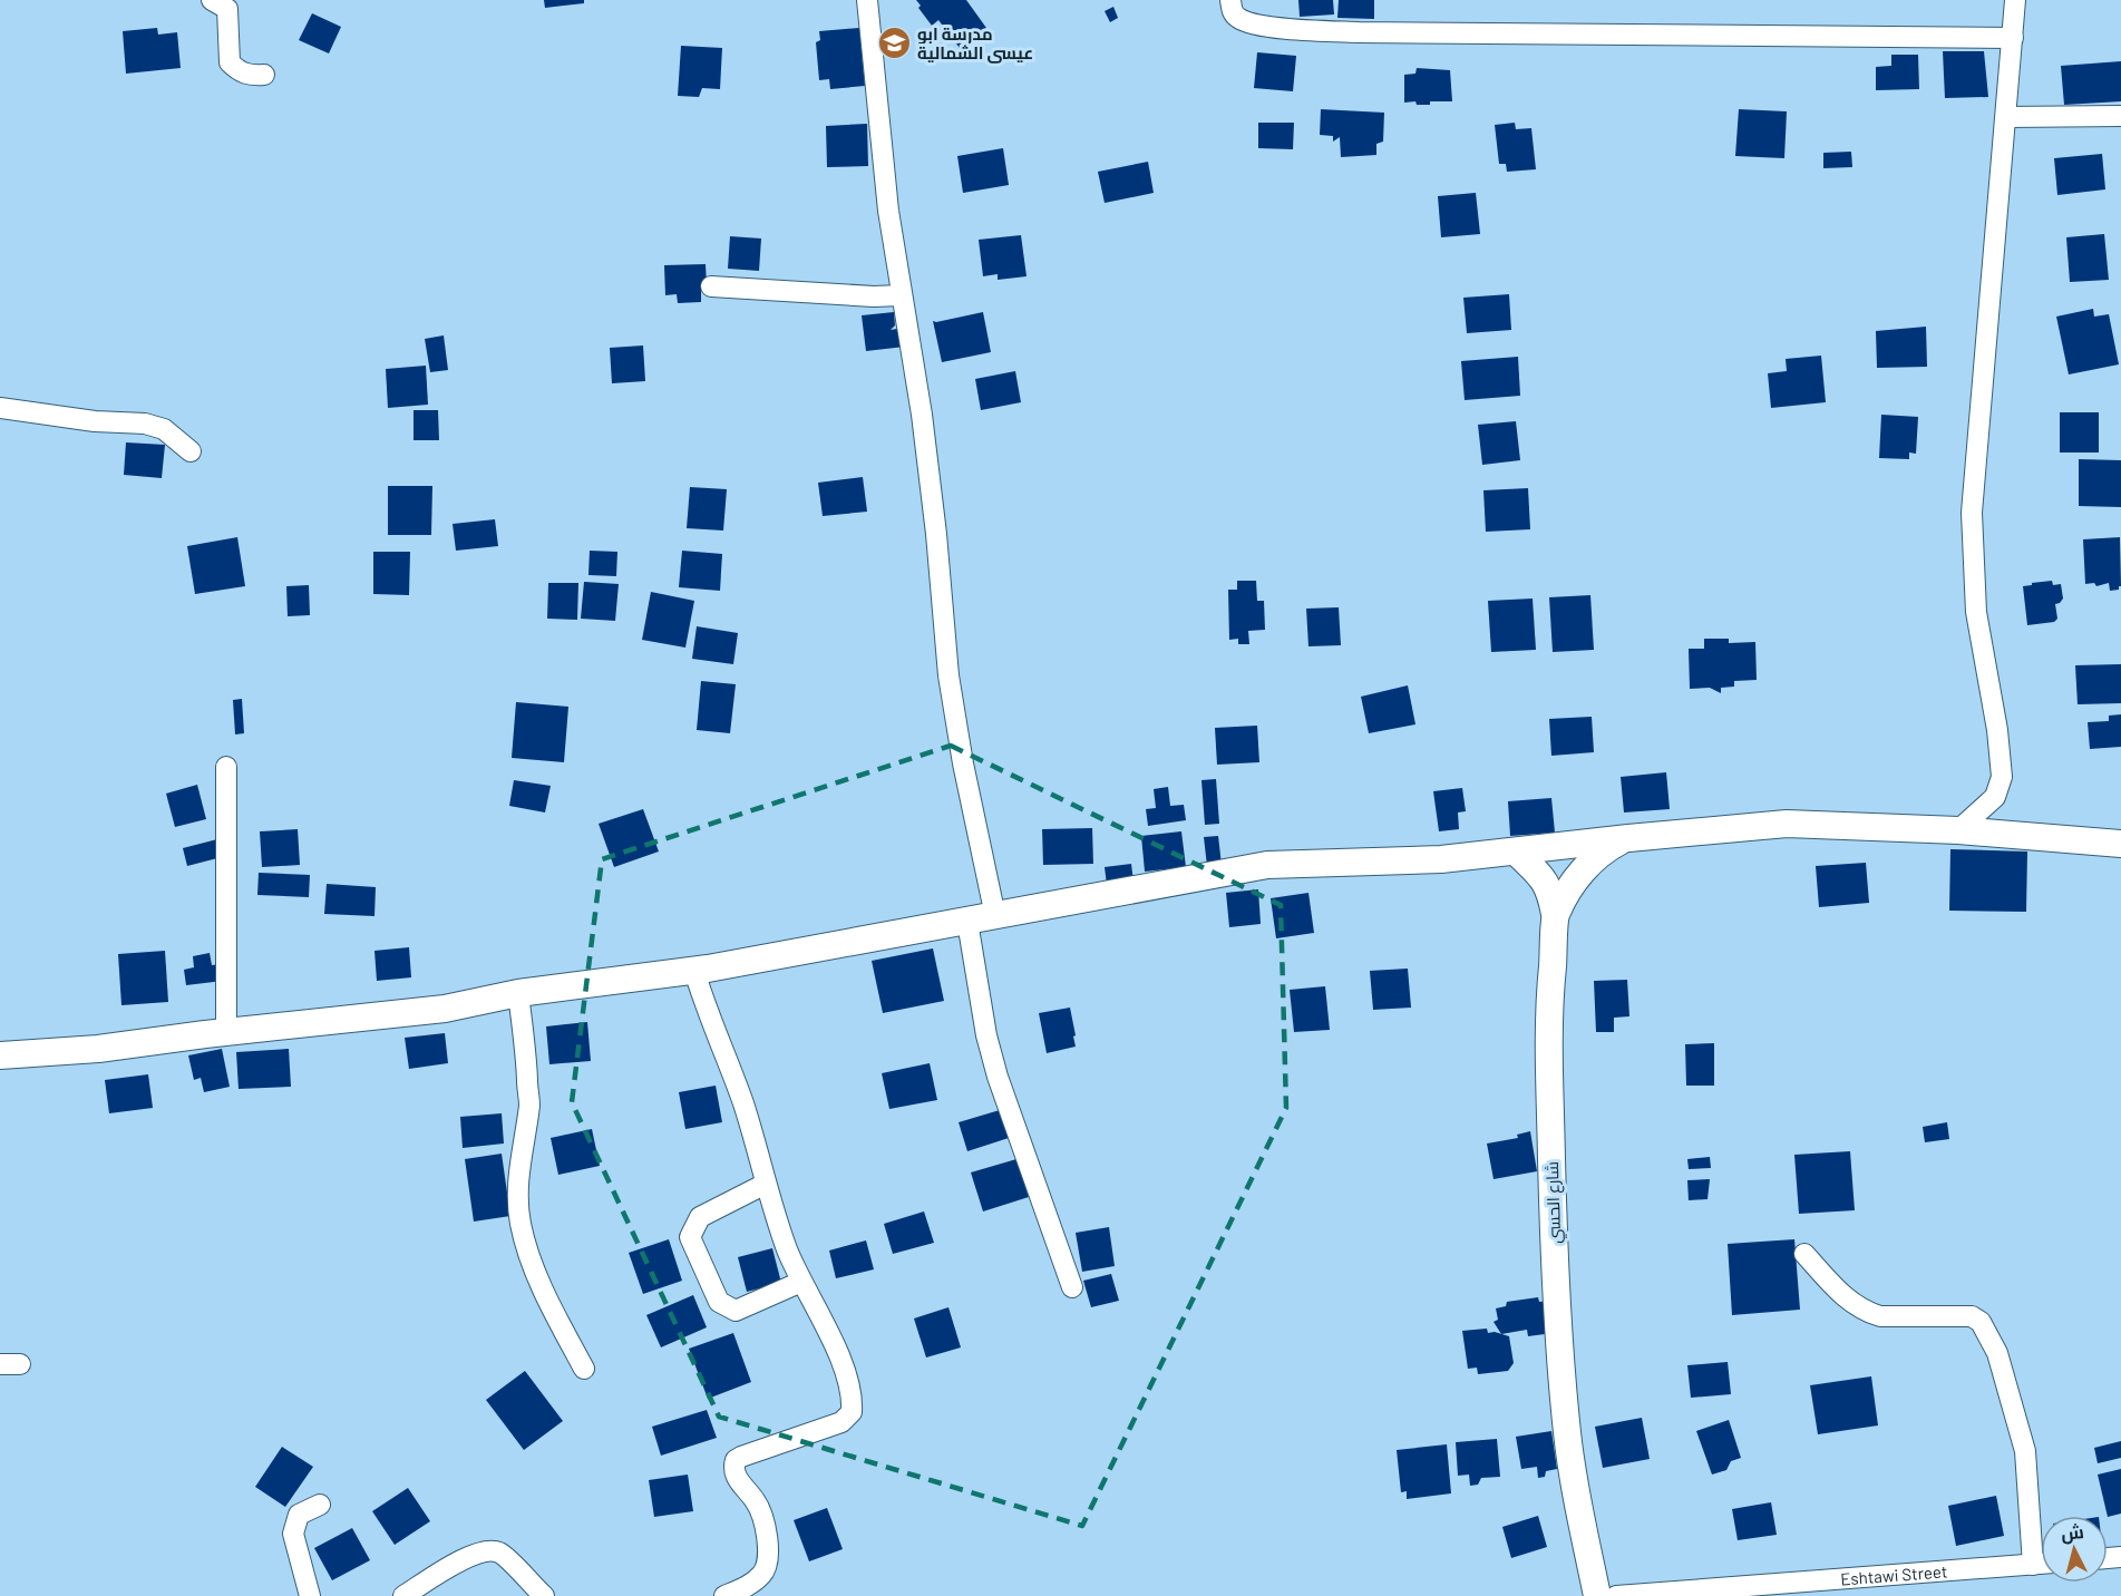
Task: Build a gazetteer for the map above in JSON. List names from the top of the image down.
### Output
{
  "streets": {
    "street": ["شارع الحسي", "Eshtawi Street"]
  },
  "places": {
    "school or university": ["مدرسة ابو عيسى الشمالية"]
  },
  "north": "top"
}
